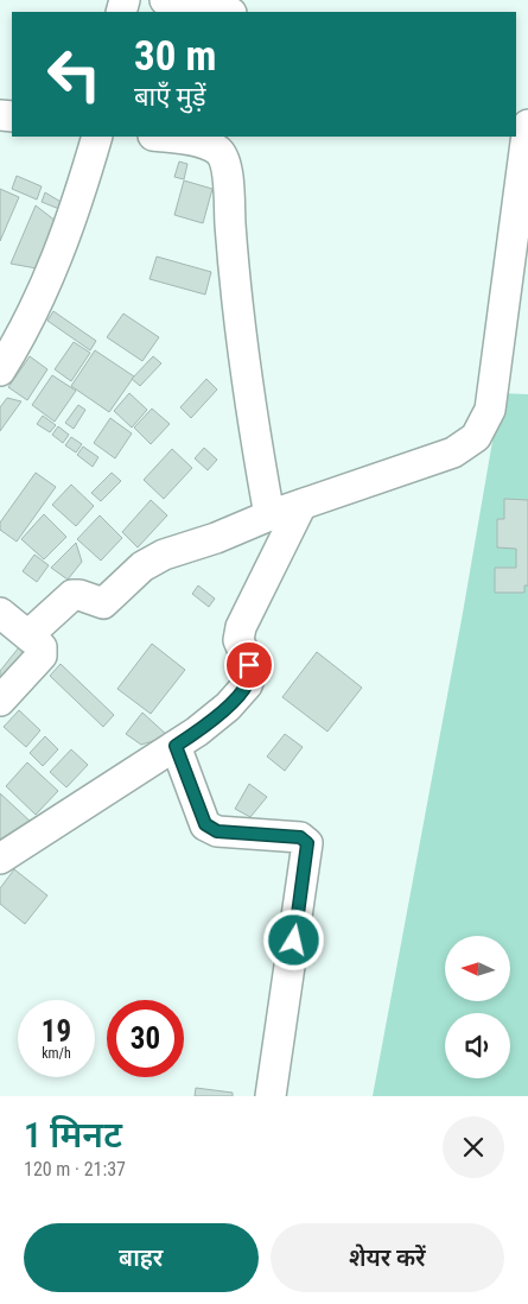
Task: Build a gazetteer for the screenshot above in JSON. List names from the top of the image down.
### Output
{
  "north": "left",
  "page": {
    "turn": ["30 m", "बाएँ मुड़ें"],
    "speed": "19 km/h",
    "limit": "30",
    "heading": ["1 मिनट", "120 m · 21:37"],
    "buttons": ["बाहर", "शेयर करें"]
  }
}
